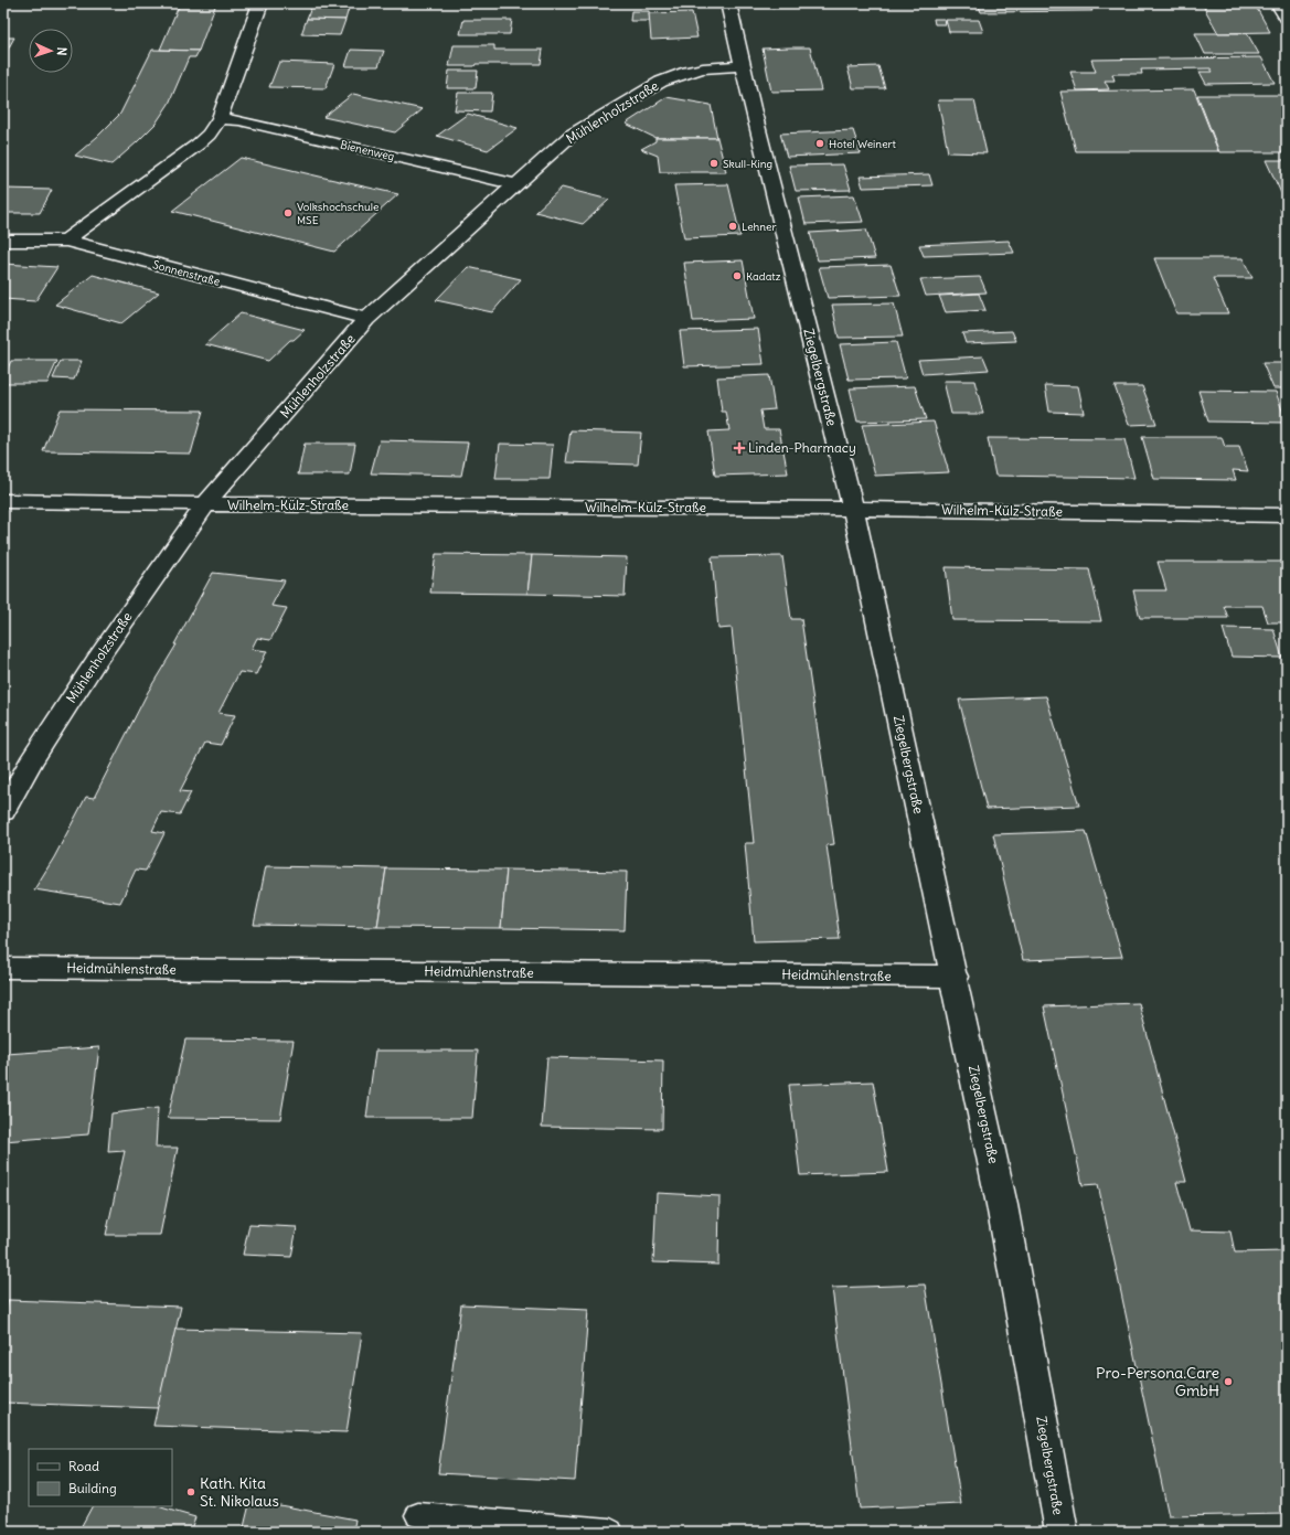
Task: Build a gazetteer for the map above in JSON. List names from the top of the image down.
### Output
{
  "streets": {
    "street": [
      "Mühlenholzstraße",
      "Bienenweg",
      "Sonnenstraße",
      "Ziegelbergstraße",
      "Wilhelm-Külz-Straße",
      "Heidmühlenstraße"
    ]
  },
  "crossings": [
    ["Mühlenholzstraße", "Bienenweg"],
    ["Mühlenholzstraße", "Sonnenstraße"],
    ["Mühlenholzstraße", "Ziegelbergstraße"],
    ["Mühlenholzstraße", "Wilhelm-Külz-Straße"],
    ["Ziegelbergstraße", "Wilhelm-Külz-Straße"],
    ["Ziegelbergstraße", "Heidmühlenstraße"]
  ],
  "places": {
    "other": [
      "Hotel Weinert",
      "Skull-King",
      "Volkshochschule MSE",
      "Lehner",
      "Kadatz",
      "Pro-Persona.Care GmbH",
      "Kath. Kita St. Nikolaus"
    ],
    "health": ["Linden-Pharmacy"]
  },
  "legend": ["Road", "Building"],
  "north": "right"
}
